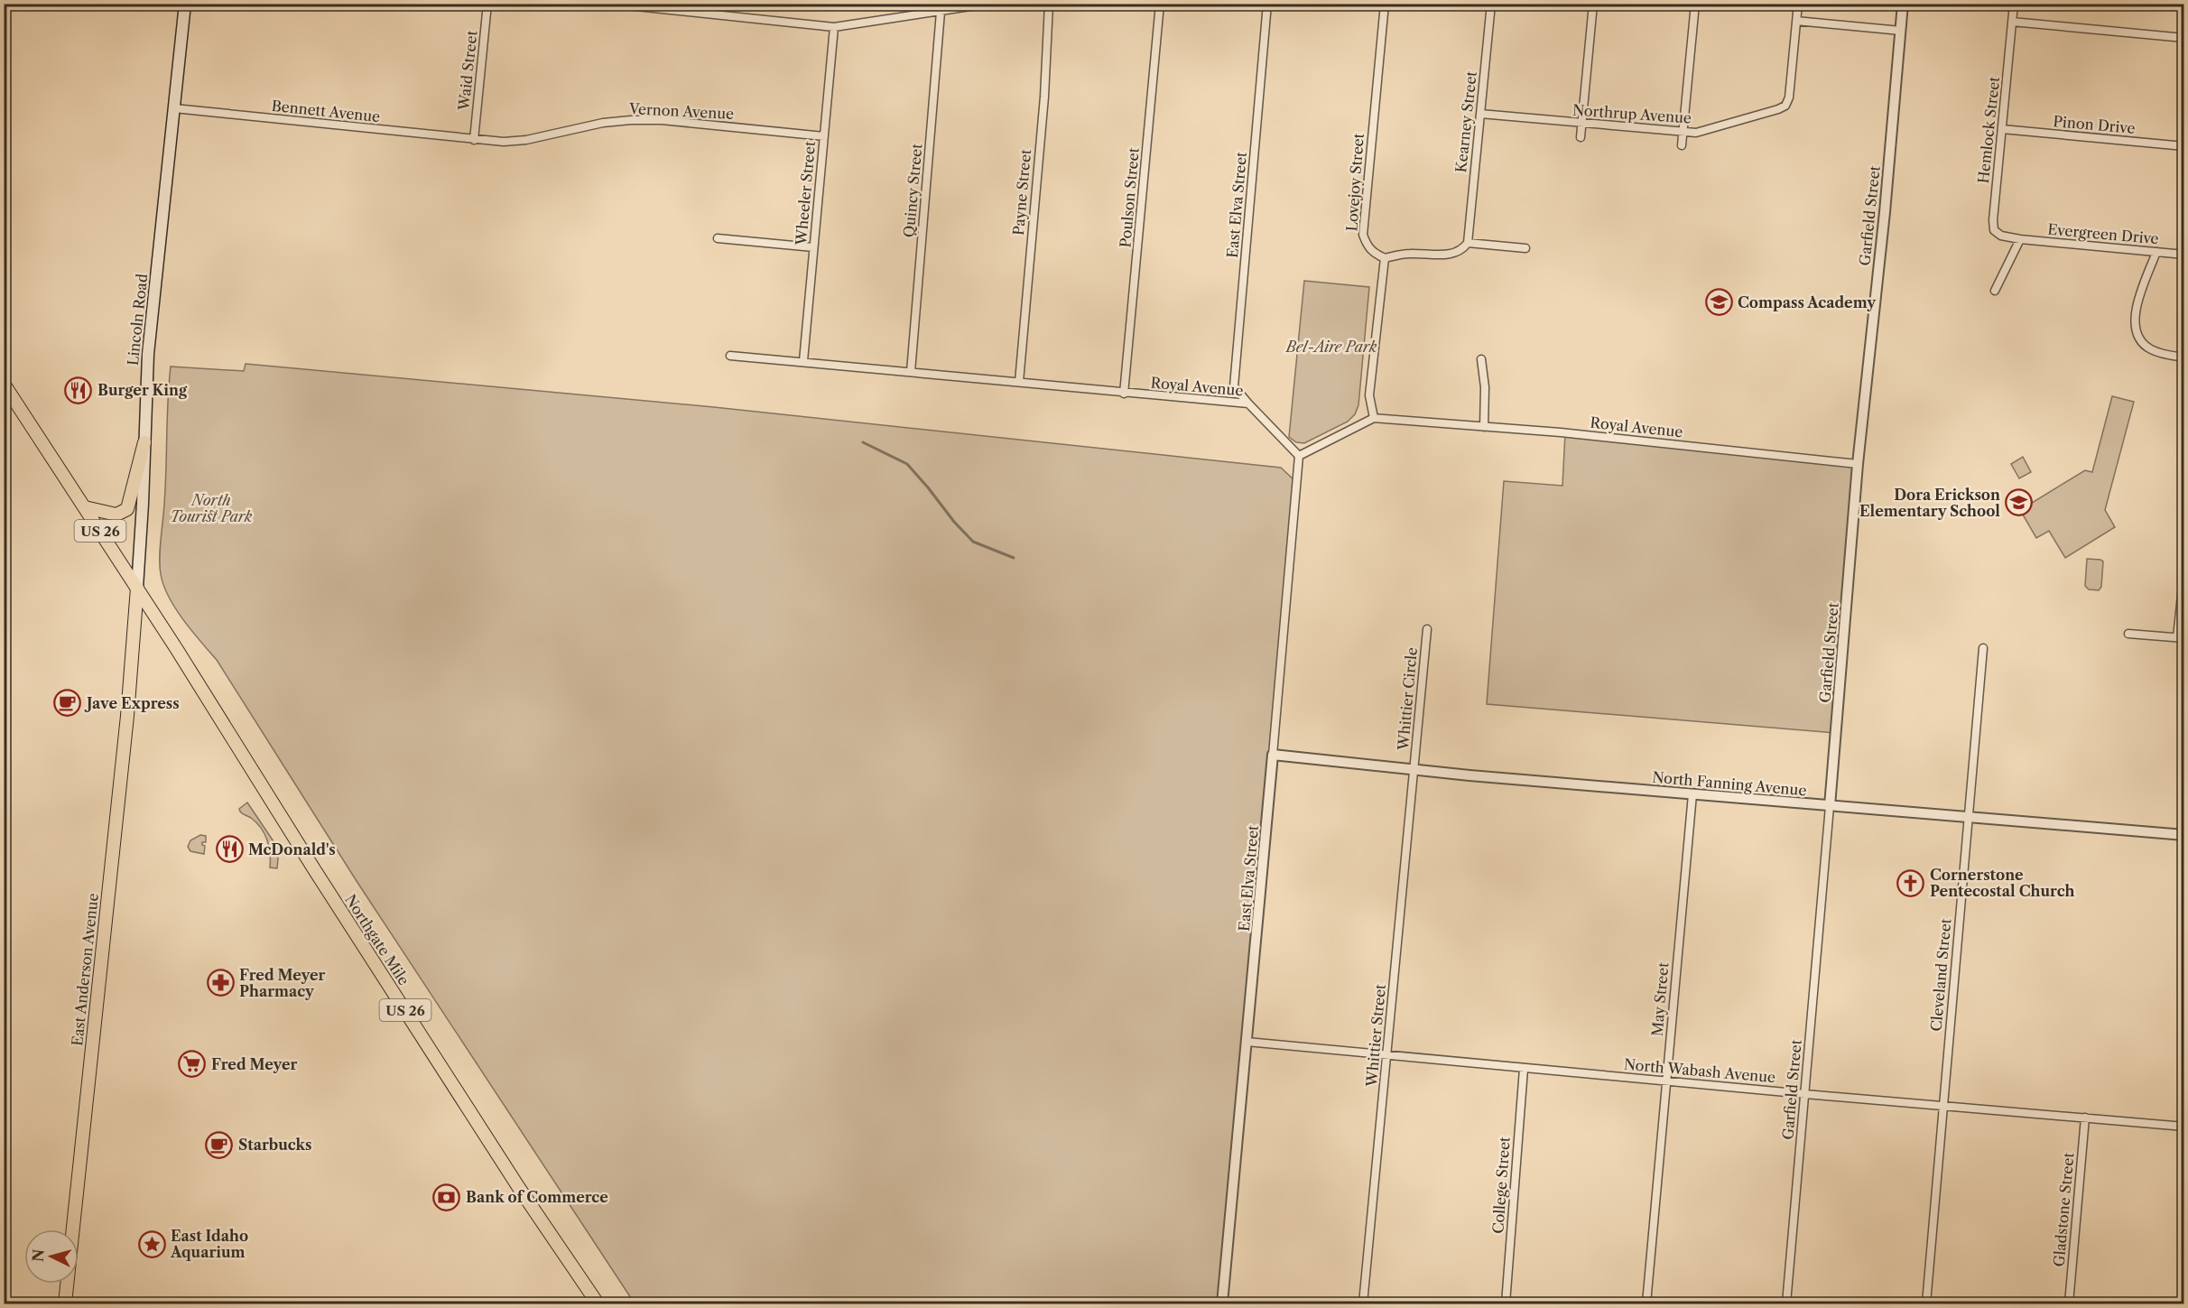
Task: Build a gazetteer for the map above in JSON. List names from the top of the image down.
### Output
{
  "streets": {
    "main road": [
      "Lincoln Road",
      "US 26",
      "Northgate Mile",
      "East Anderson Avenue"
    ],
    "street": [
      "Waid Street",
      "Bennett Avenue",
      "Vernon Avenue",
      "Northrup Avenue",
      "Kearney Street",
      "Pinon Drive",
      "Hemlock Street",
      "Lovejoy Street",
      "Quincy Street",
      "Payne Street",
      "Wheeler Street",
      "Poulson Street",
      "East Elva Street",
      "Garfield Street",
      "Evergreen Drive",
      "Royal Avenue",
      "Whittier Circle",
      "North Fanning Avenue",
      "Cleveland Street",
      "May Street",
      "Whittier Street",
      "North Wabash Avenue",
      "College Street",
      "Gladstone Street"
    ]
  },
  "crossings": [
    ["Waid Street", "Bennett Avenue"],
    ["Waid Street", "Vernon Avenue"],
    ["Bennett Avenue", "Vernon Avenue"],
    ["Bennett Avenue", "Lincoln Road"],
    ["Vernon Avenue", "Wheeler Street"],
    ["Northrup Avenue", "Kearney Street"],
    ["Pinon Drive", "Hemlock Street"],
    ["Hemlock Street", "Evergreen Drive"],
    ["Quincy Street", "Royal Avenue"],
    ["Payne Street", "Royal Avenue"],
    ["Wheeler Street", "Royal Avenue"],
    ["Poulson Street", "Royal Avenue"],
    ["East Elva Street", "Royal Avenue"],
    ["East Elva Street", "North Fanning Avenue"],
    ["East Elva Street", "North Wabash Avenue"],
    ["Garfield Street", "Royal Avenue"],
    ["Garfield Street", "North Fanning Avenue"],
    ["Garfield Street", "North Wabash Avenue"],
    ["Lincoln Road", "US 26"],
    ["Lincoln Road", "Northgate Mile"],
    ["Lincoln Road", "East Anderson Avenue"],
    ["US 26", "Northgate Mile"],
    ["Whittier Circle", "North Fanning Avenue"],
    ["Whittier Circle", "Whittier Street"],
    ["North Fanning Avenue", "Cleveland Street"],
    ["North Fanning Avenue", "May Street"],
    ["North Fanning Avenue", "Whittier Street"],
    ["Cleveland Street", "North Wabash Avenue"],
    ["May Street", "North Wabash Avenue"],
    ["Whittier Street", "North Wabash Avenue"],
    ["North Wabash Avenue", "College Street"],
    ["North Wabash Avenue", "Gladstone Street"]
  ],
  "parks": ["Bel-Aire Park", "North Tourist Park"],
  "places": {
    "school or university": ["Compass Academy", "Dora Erickson Elementary School"],
    "restaurant": ["Burger King", "McDonald's"],
    "cafe": ["Jave Express", "Starbucks"],
    "church": ["Cornerstone Pentecostal Church"],
    "pharmacy": ["Fred Meyer Pharmacy"],
    "supermarket": ["Fred Meyer"],
    "bank": ["Bank of Commerce"],
    "place": ["East Idaho Aquarium"]
  },
  "north": "left"
}
